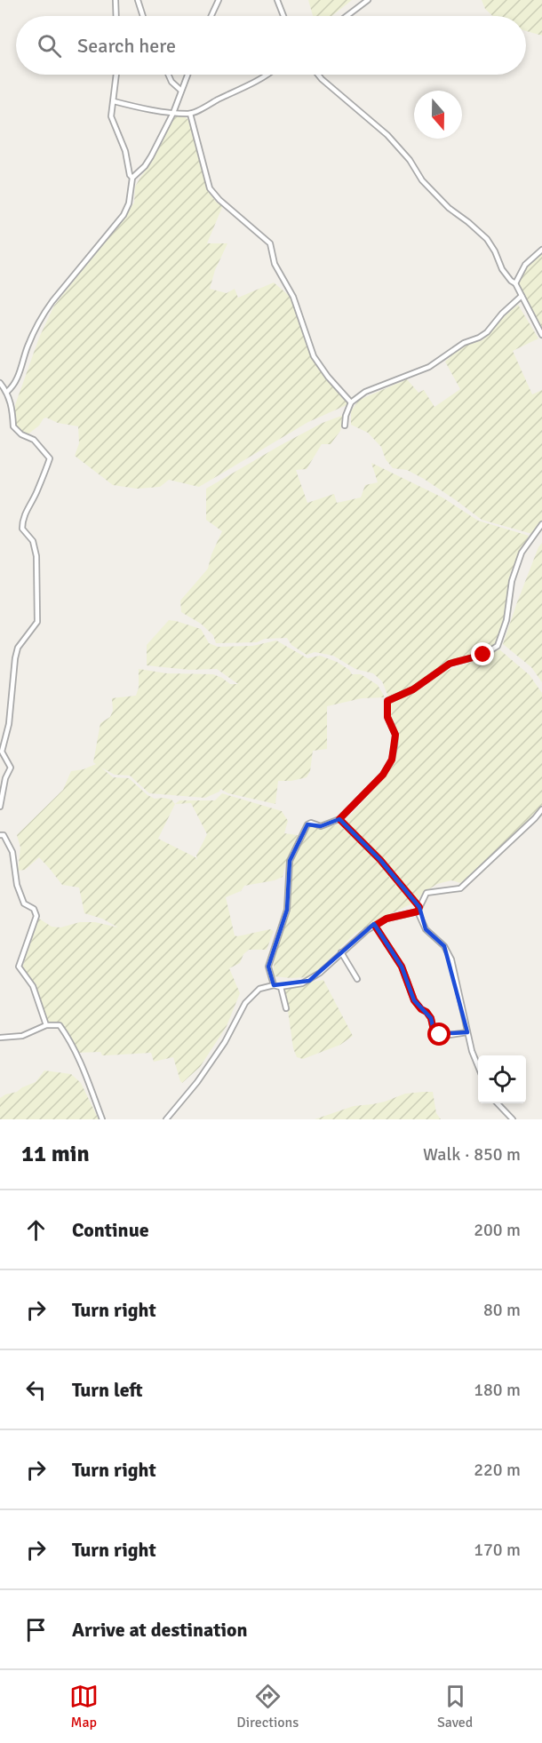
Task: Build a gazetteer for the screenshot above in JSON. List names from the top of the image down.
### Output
{
  "north": "bottom",
  "page": {
    "search": "Search here",
    "heading": ["11 min", "Walk · 850 m"],
    "list": [
      ["Continue", "200 m"],
      ["Turn right", "80 m"],
      ["Turn left", "180 m"],
      ["Turn right", "220 m"],
      ["Turn right", "170 m"],
      "Arrive at destination"
    ],
    "nav": ["Map", "Directions", "Saved"]
  }
}
